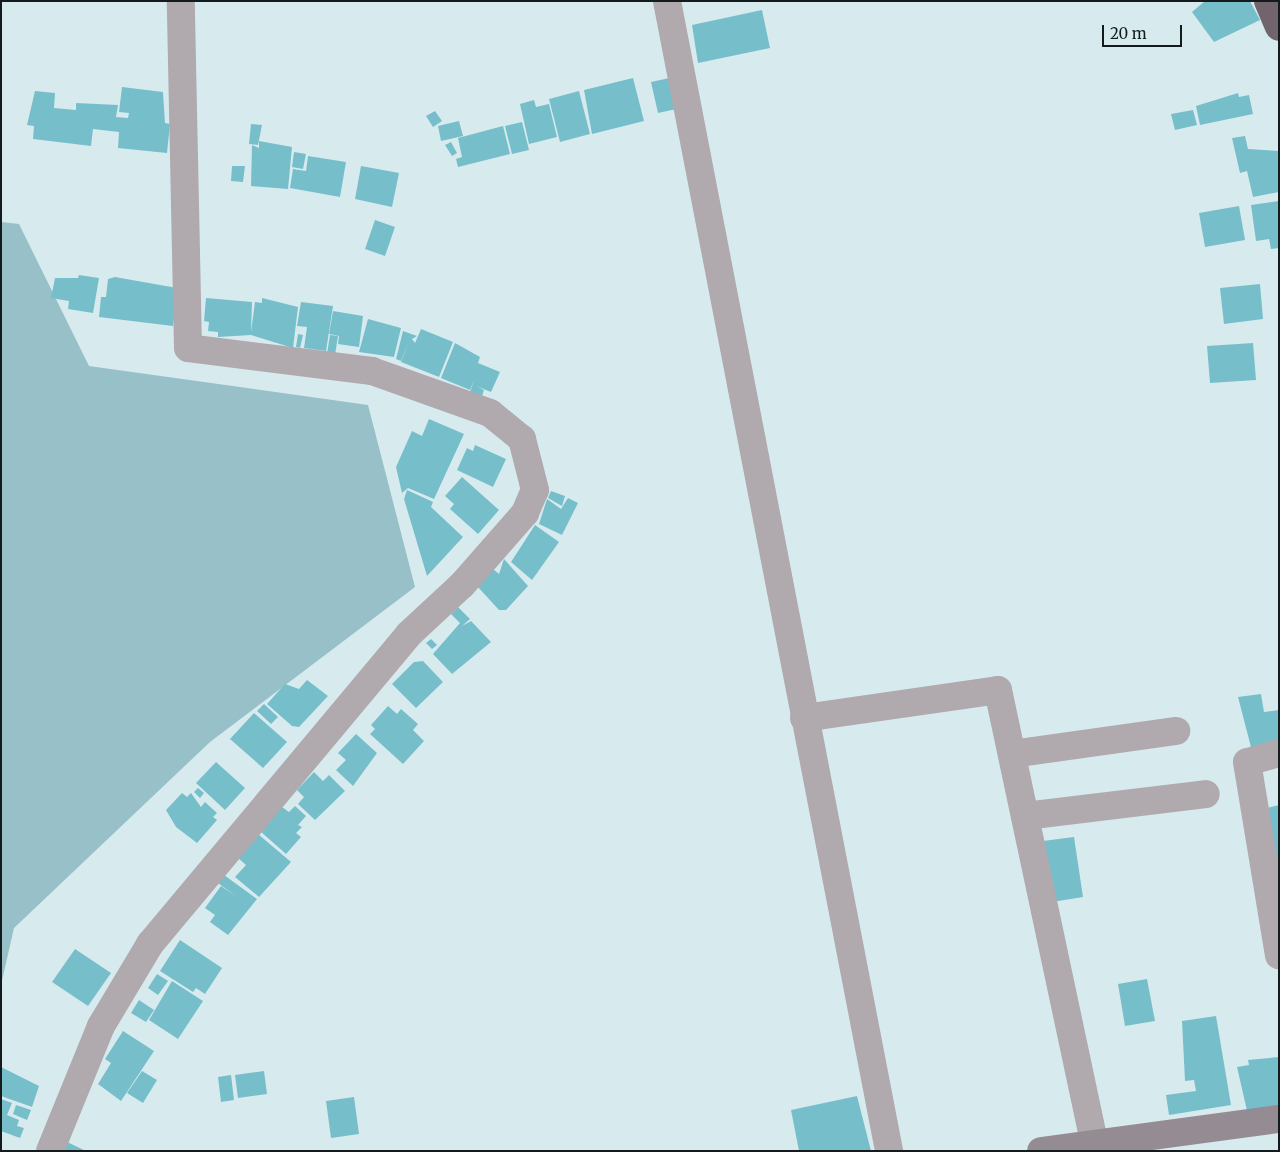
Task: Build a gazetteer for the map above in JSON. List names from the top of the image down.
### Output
{
  "scale_bar": "20 m"
}
